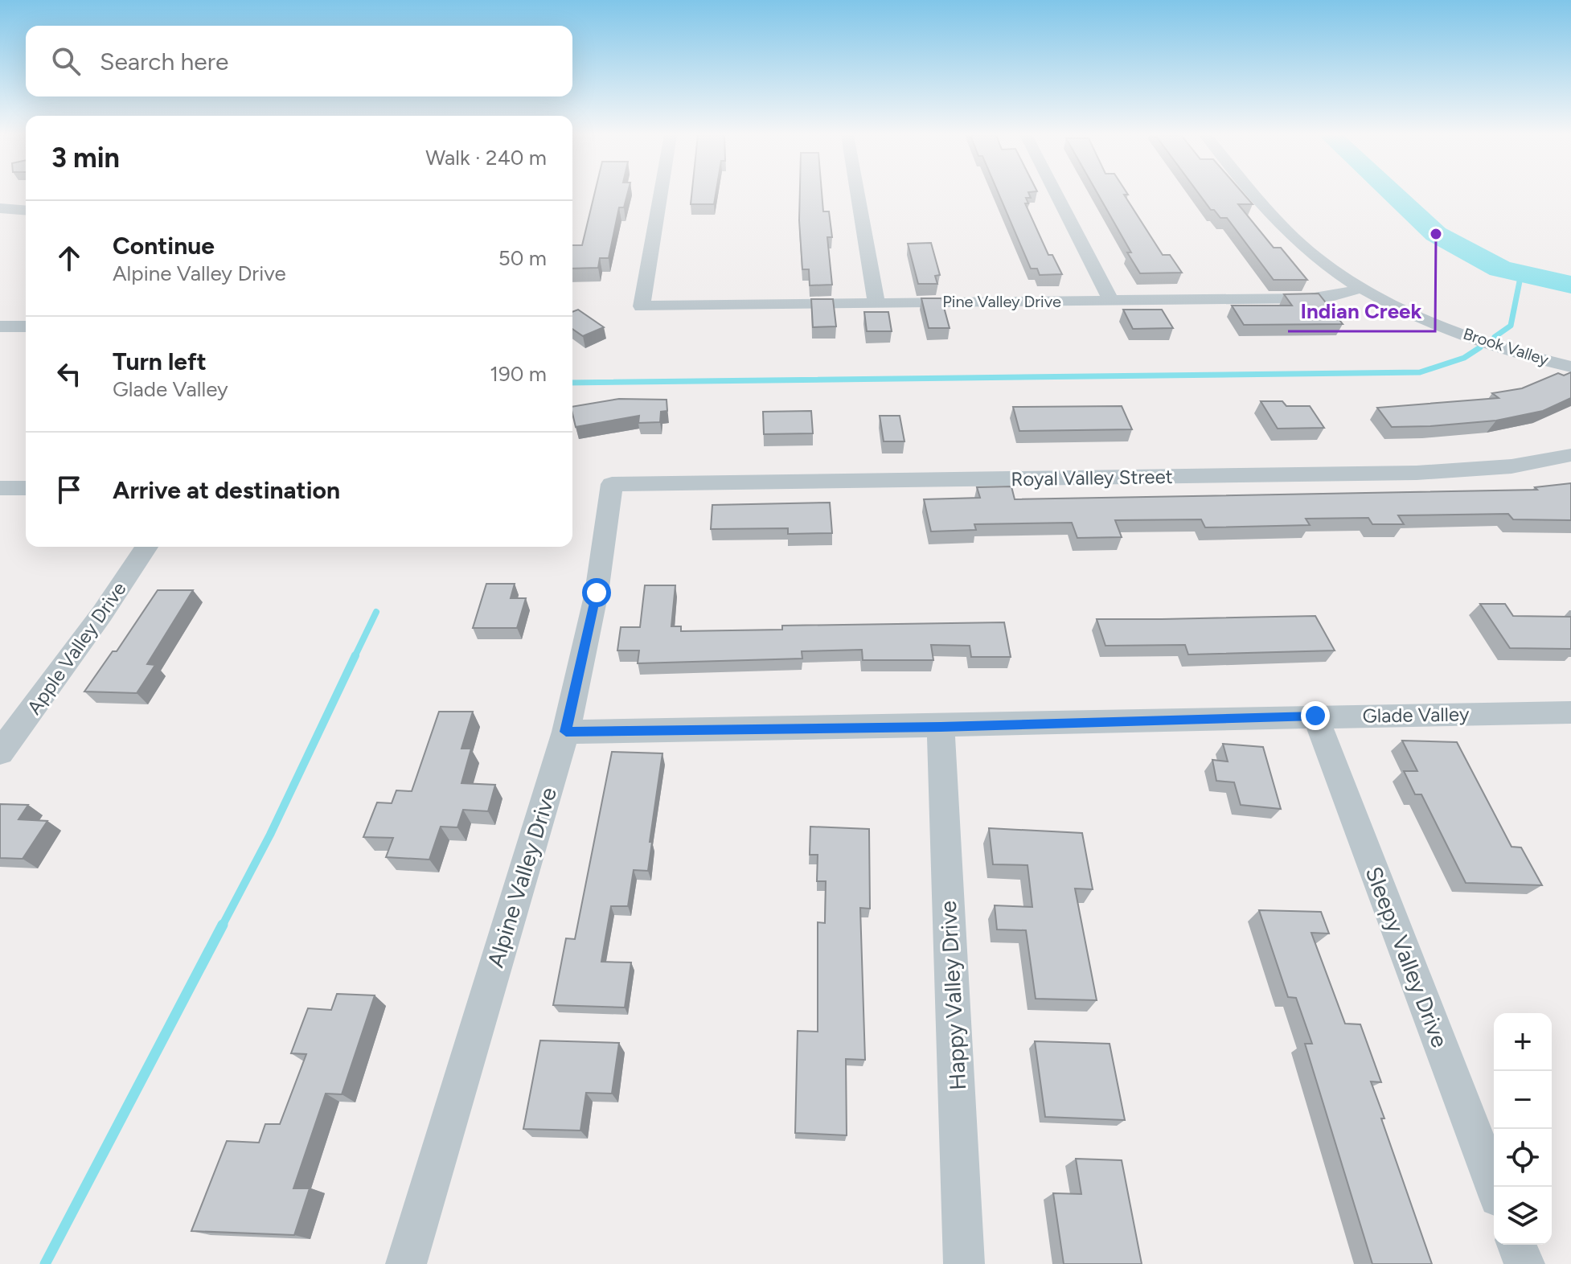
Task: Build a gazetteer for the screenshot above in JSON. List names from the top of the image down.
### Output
{
  "streets": {
    "street": [
      "Pine Valley Drive",
      "Brook Valley",
      "Royal Valley Street",
      "Apple Valley Drive",
      "Glade Valley",
      "Alpine Valley Drive",
      "Sleepy Valley Drive",
      "Happy Valley Drive"
    ]
  },
  "crossings": [
    ["Pine Valley Drive", "Brook Valley"],
    ["Royal Valley Street", "Alpine Valley Drive"],
    ["Glade Valley", "Alpine Valley Drive"],
    ["Glade Valley", "Sleepy Valley Drive"],
    ["Glade Valley", "Happy Valley Drive"]
  ],
  "places": ["Indian Creek"],
  "page": {
    "search": "Search here",
    "heading": ["3 min", "Walk · 240 m"],
    "list": [
      ["Continue", "Alpine Valley Drive", "50 m"],
      ["Turn left", "Glade Valley", "190 m"],
      "Arrive at destination"
    ],
    "map_buttons": ["+", "−"]
  }
}
